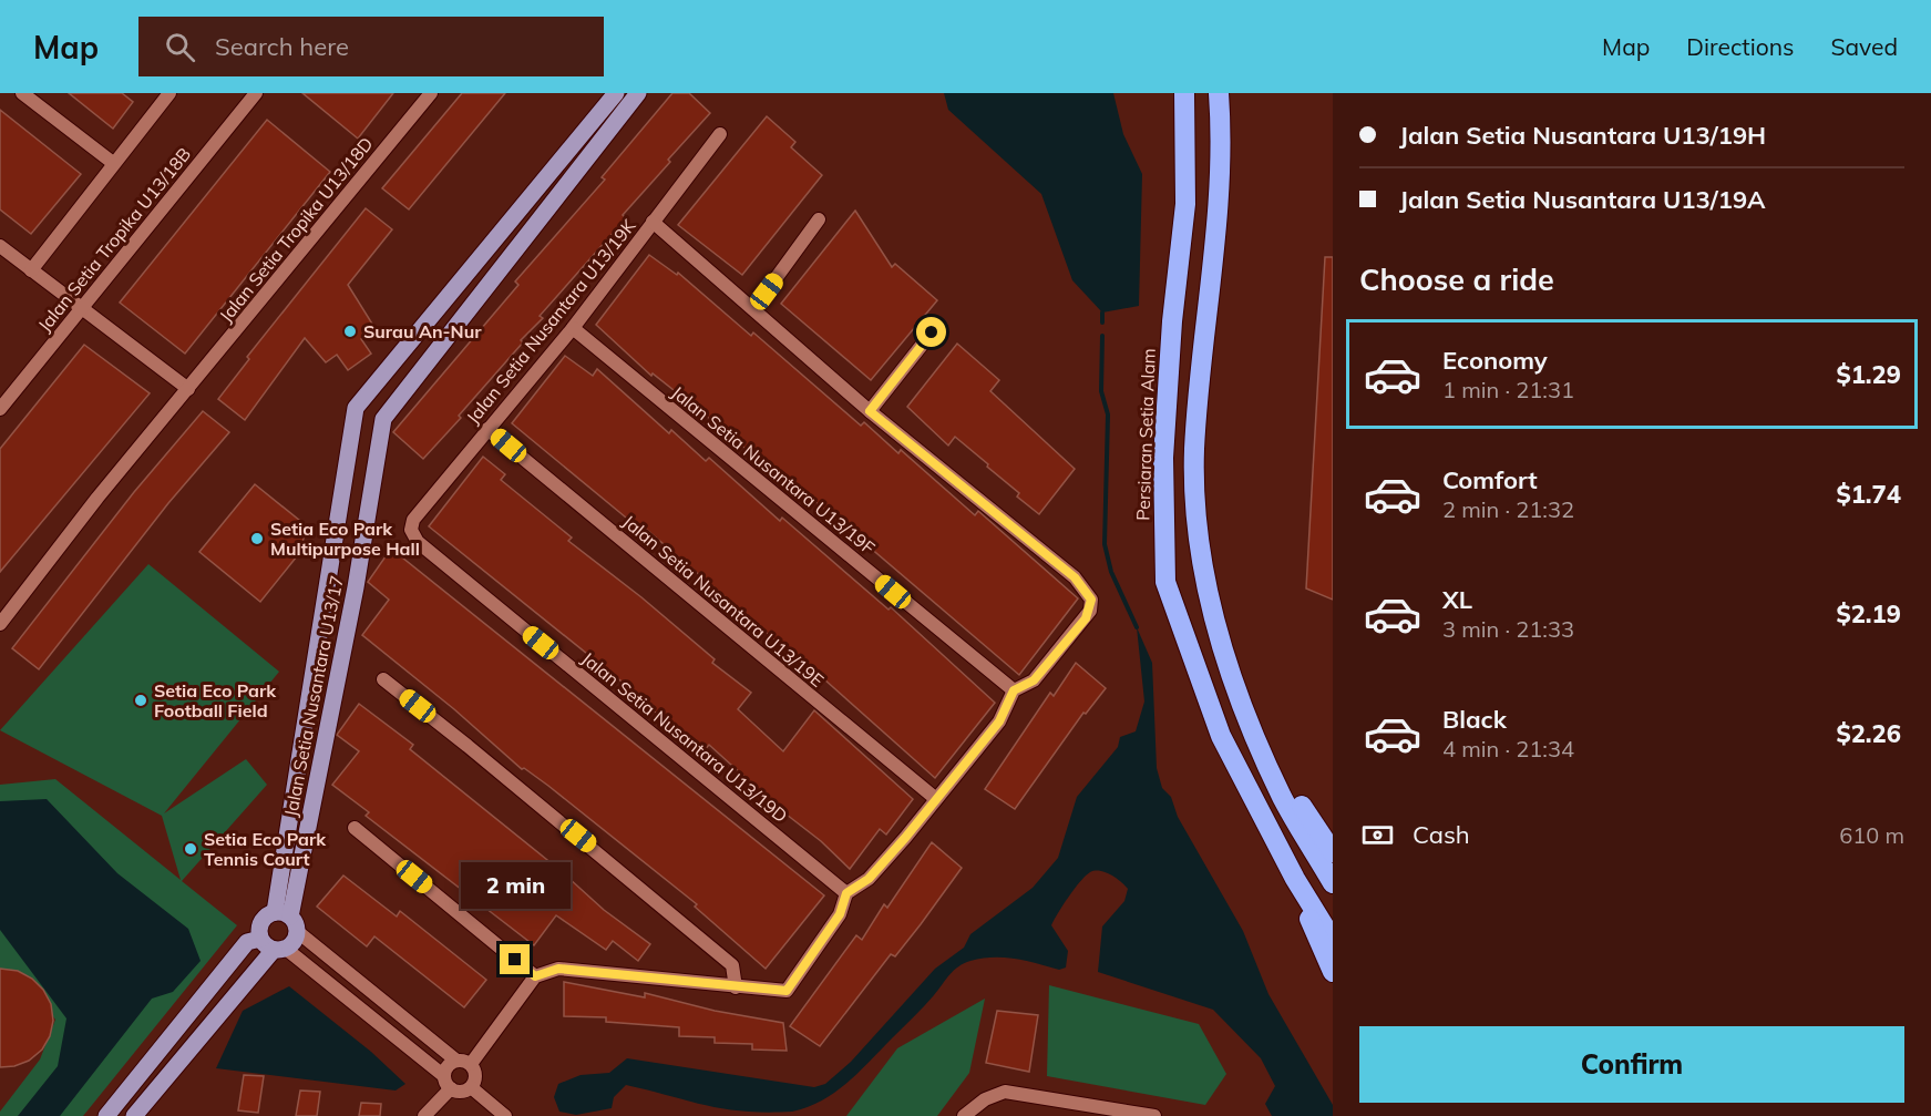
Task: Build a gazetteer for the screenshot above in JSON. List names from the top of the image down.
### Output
{
  "streets": {
    "highway": ["Persiaran Setia Alam"],
    "main road": ["Jalan Setia Nusantara U13/17"],
    "street": [
      "Jalan Setia Tropika U13/18D",
      "Jalan Setia Tropika U13/18B",
      "Jalan Setia Nusantara U13/19K",
      "Jalan Setia Nusantara U13/19F",
      "Jalan Setia Nusantara U13/19E",
      "Jalan Setia Nusantara U13/19D"
    ]
  },
  "crossings": [
    ["Jalan Setia Nusantara U13/19K", "Jalan Setia Nusantara U13/19F"],
    ["Jalan Setia Nusantara U13/19K", "Jalan Setia Nusantara U13/19E"],
    ["Jalan Setia Nusantara U13/19K", "Jalan Setia Nusantara U13/19D"]
  ],
  "places": [
    "Surau An-Nur",
    "Setia Eco Park Multipurpose Hall",
    "Setia Eco Park Football Field",
    "Setia Eco Park Tennis Court"
  ],
  "page": {
    "header": "Map",
    "search": "Search here",
    "nav": ["Map", "Directions", "Saved"],
    "banner": ["Jalan Setia Nusantara U13/19H", "Jalan Setia Nusantara U13/19A"],
    "heading": "Choose a ride",
    "list": [
      {
        "name": "Economy",
        "note": "1 min · 21:31",
        "value": "$1.29"
      },
      {
        "name": "Comfort",
        "note": "2 min · 21:32",
        "value": "$1.74"
      },
      {
        "name": "XL",
        "note": "3 min · 21:33",
        "value": "$2.19"
      },
      {
        "name": "Black",
        "note": "4 min · 21:34",
        "value": "$2.26"
      }
    ],
    "pay": ["Cash", "610 m"],
    "bubble": "2 min",
    "buttons": "Confirm"
  }
}
